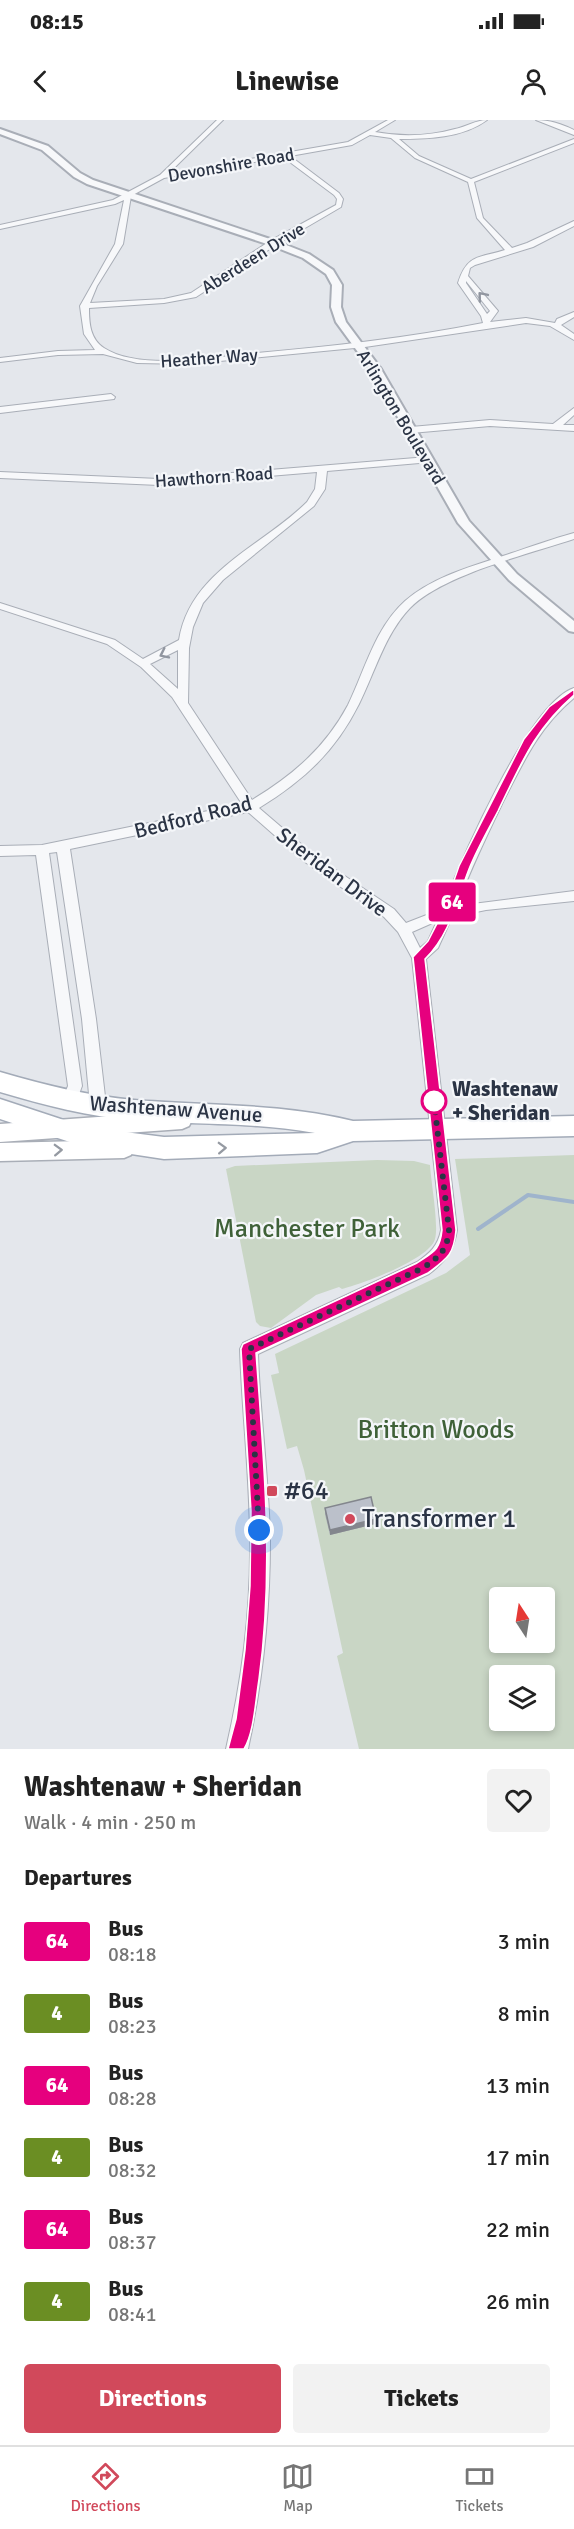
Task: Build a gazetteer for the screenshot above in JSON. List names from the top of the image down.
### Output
{
  "streets": {
    "main road": ["Washtenaw Avenue"],
    "street": [
      "Devonshire Road",
      "Aberdeen Drive",
      "Heather Way",
      "Arlington Boulevard",
      "Hawthorn Road",
      "Bedford Road",
      "Sheridan Drive"
    ]
  },
  "crossings": [
    ["Devonshire Road", "Aberdeen Drive"],
    ["Devonshire Road", "Arlington Boulevard"],
    ["Aberdeen Drive", "Arlington Boulevard"],
    ["Heather Way", "Arlington Boulevard"],
    ["Arlington Boulevard", "Hawthorn Road"],
    ["Arlington Boulevard", "Bedford Road"],
    ["Bedford Road", "Sheridan Drive"],
    ["Sheridan Drive", "Washtenaw Avenue"]
  ],
  "parks": ["Manchester Park", "Britton Woods"],
  "places": {
    "other": ["Washtenaw + Sheridan", "Transformer 1"],
    "transit": ["#64"]
  },
  "lines": ["bus line 64"],
  "north": "top",
  "page": {
    "status": "08:15",
    "header": "Linewise",
    "on_map": "64",
    "heading": [
      ["Washtenaw + Sheridan", "Walk · 4 min · 250 m"],
      "Departures"
    ],
    "list": [
      {
        "mark": "64",
        "name": "Bus",
        "note": "08:18",
        "value": "3 min"
      },
      {
        "mark": "4",
        "name": "Bus",
        "note": "08:23",
        "value": "8 min"
      },
      {
        "mark": "64",
        "name": "Bus",
        "note": "08:28",
        "value": "13 min"
      },
      {
        "mark": "4",
        "name": "Bus",
        "note": "08:32",
        "value": "17 min"
      },
      {
        "mark": "64",
        "name": "Bus",
        "note": "08:37",
        "value": "22 min"
      },
      {
        "mark": "4",
        "name": "Bus",
        "note": "08:41",
        "value": "26 min"
      }
    ],
    "buttons": ["Directions", "Tickets"],
    "tabs": ["Directions", "Map", "Tickets"]
  }
}
